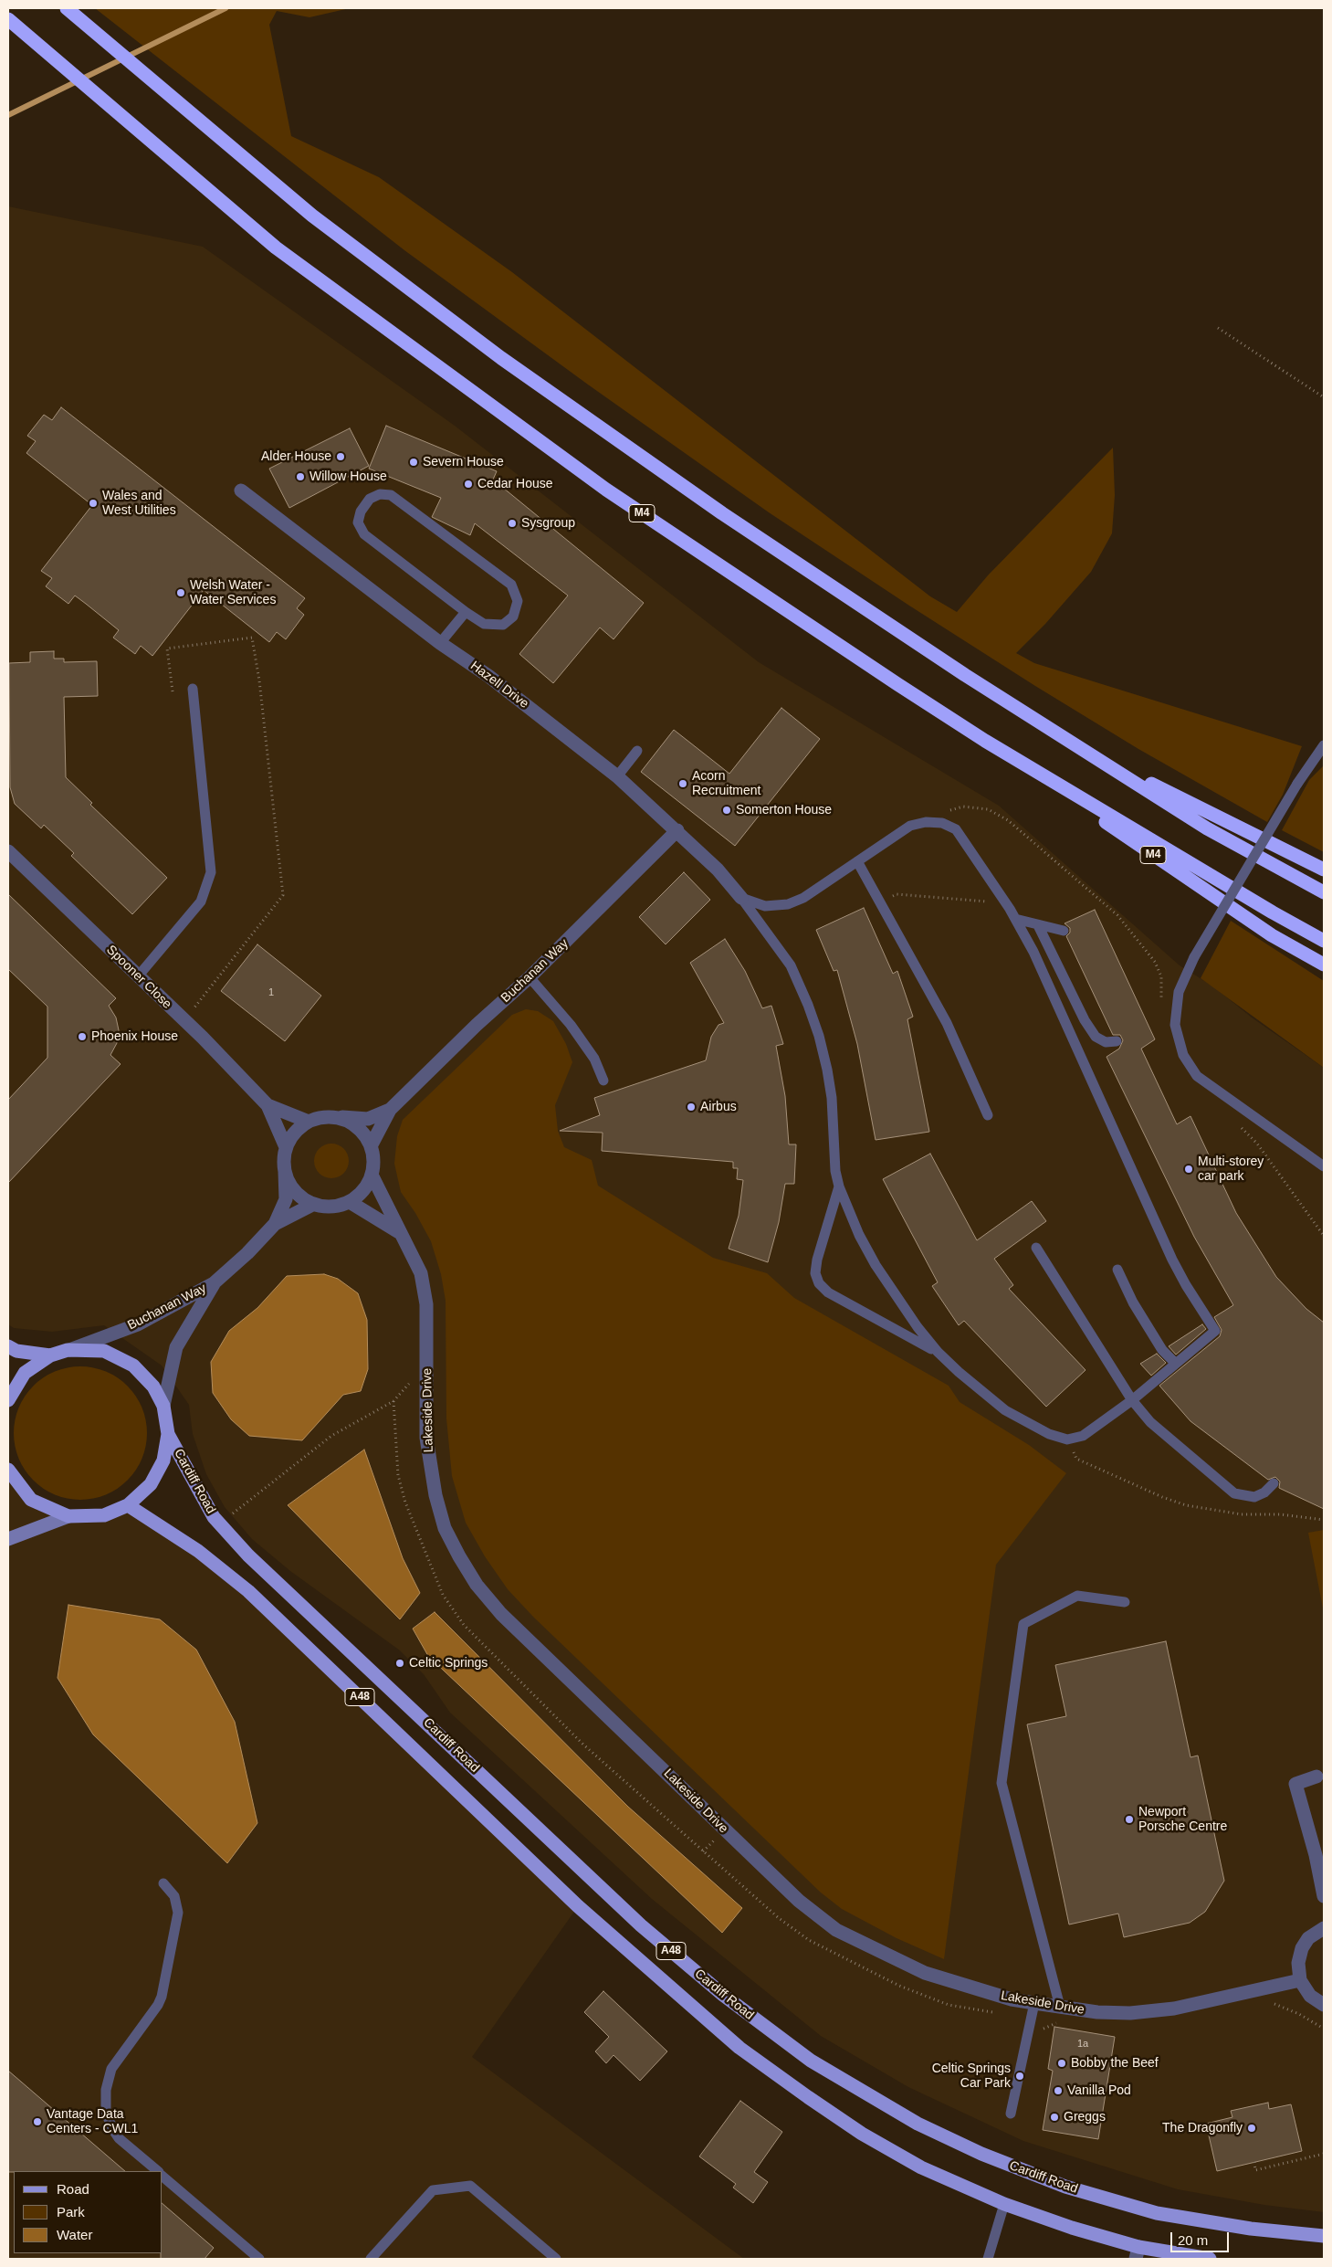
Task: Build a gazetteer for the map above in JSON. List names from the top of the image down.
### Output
{
  "streets": {
    "highway": ["M4"],
    "main road": ["Cardiff Road", "A48"],
    "street": [
      "Hazell Drive",
      "Buchanan Way",
      "Spooner Close",
      "Lakeside Drive"
    ]
  },
  "crossings": [
    ["Hazell Drive", "Buchanan Way"],
    ["Buchanan Way", "Spooner Close"],
    ["Buchanan Way", "Lakeside Drive"],
    ["Buchanan Way", "Cardiff Road"],
    ["Spooner Close", "Lakeside Drive"],
    ["Cardiff Road", "A48"]
  ],
  "places": [
    "Alder House",
    "Severn House",
    "Willow House",
    "Cedar House",
    "Wales and West Utilities",
    "Sysgroup",
    "Welsh Water - Water Services",
    "Acorn Recruitment",
    "Somerton House",
    "Phoenix House",
    "Airbus",
    "Multi-storey car park",
    "Celtic Springs",
    "Newport Porsche Centre",
    "Bobby the Beef",
    "Celtic Springs Car Park",
    "Vanilla Pod",
    "Greggs",
    "Vantage Data Centers - CWL1",
    "The Dragonfly"
  ],
  "house_numbers": ["1", "1a"],
  "legend": ["Road", "Park", "Water"],
  "scale_bar": "20 m"
}
